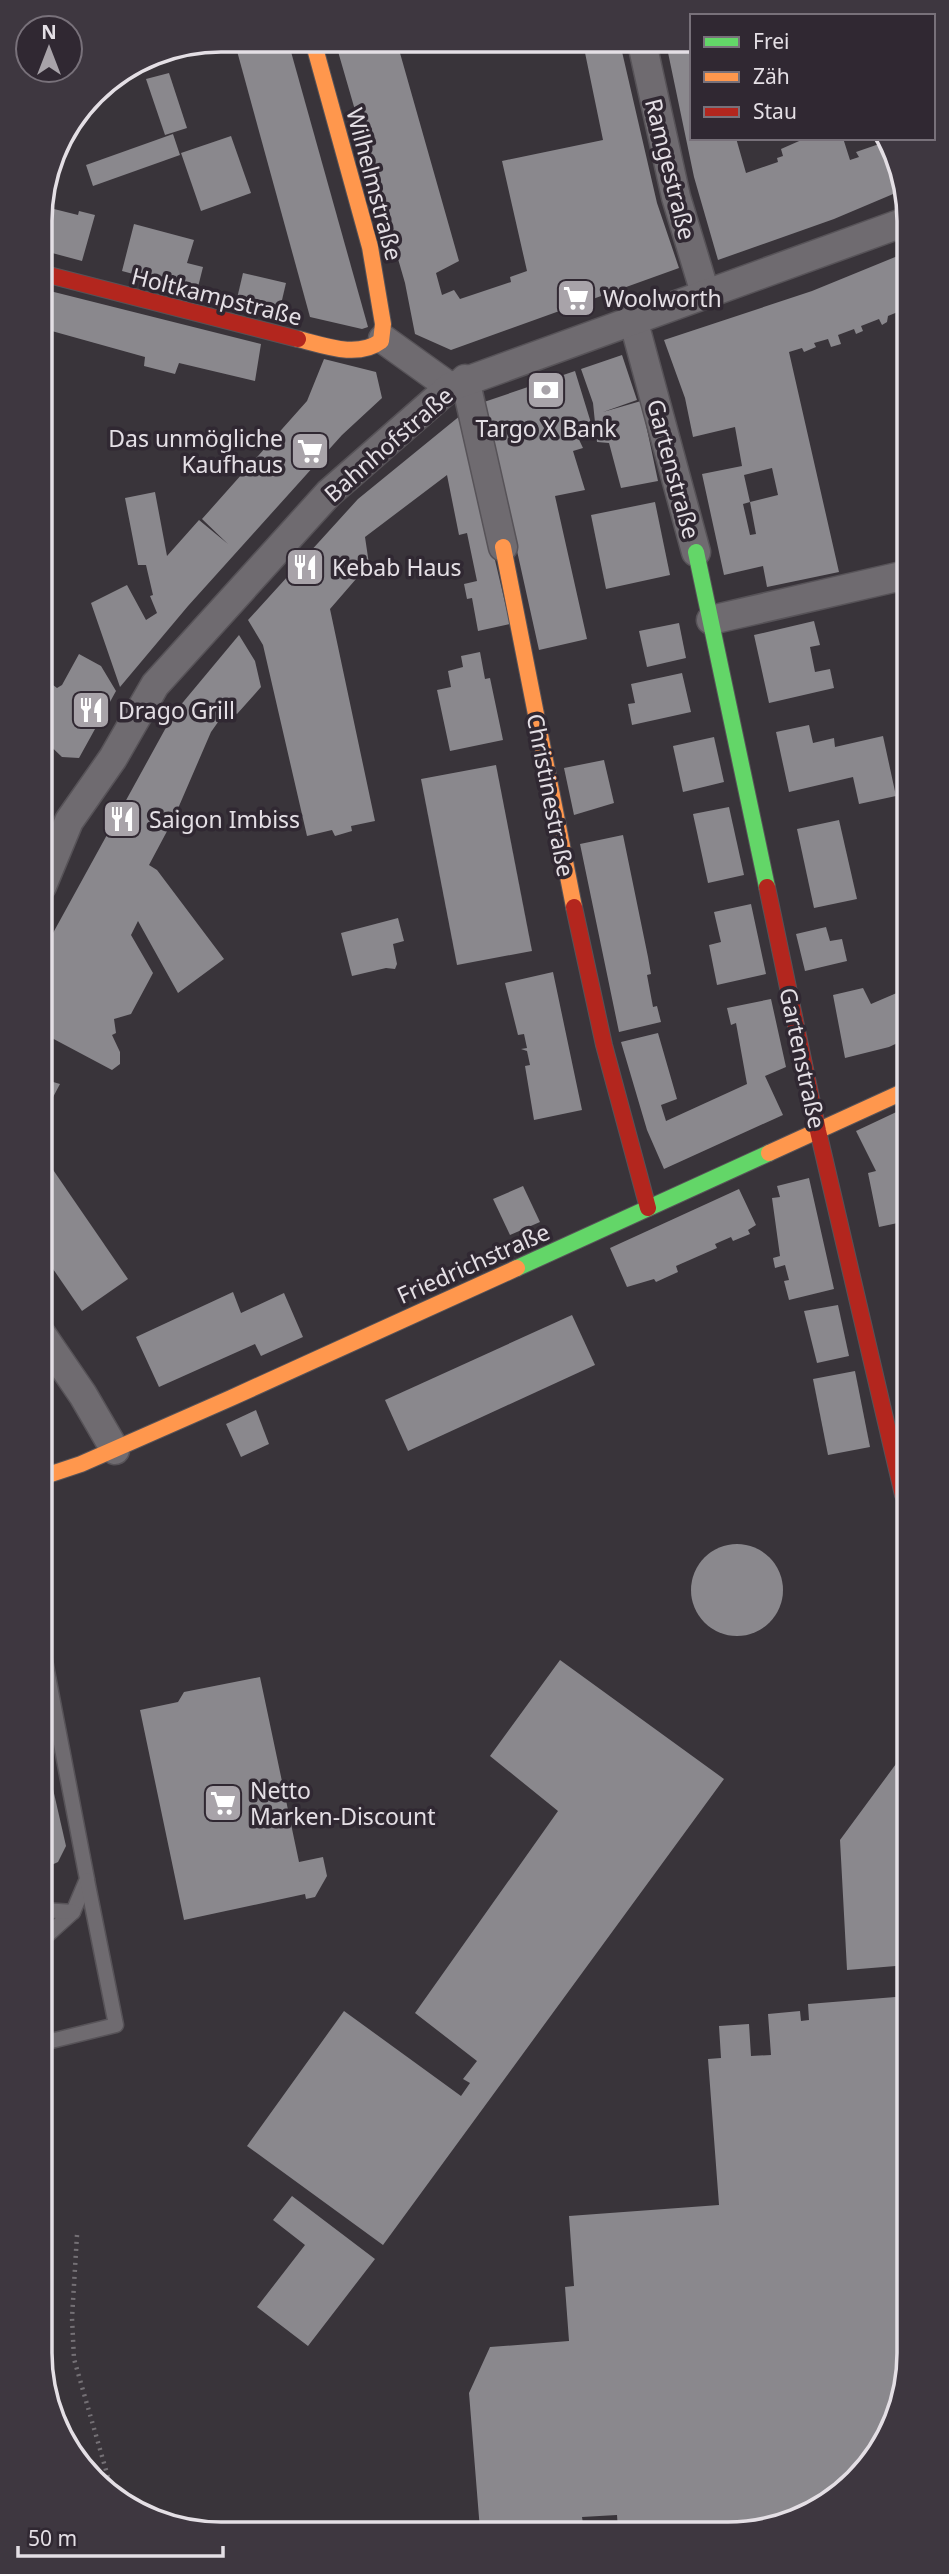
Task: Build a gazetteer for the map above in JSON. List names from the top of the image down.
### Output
{
  "streets": {
    "street": [
      "Ramgestraße",
      "Wilhelmstraße",
      "Holtkampstraße",
      "Bahnhofstraße",
      "Gartenstraße",
      "Christinestraße",
      "Friedrichstraße"
    ]
  },
  "crossings": [
    ["Ramgestraße", "Bahnhofstraße"],
    ["Wilhelmstraße", "Holtkampstraße"],
    ["Bahnhofstraße", "Gartenstraße"],
    ["Bahnhofstraße", "Christinestraße"],
    ["Gartenstraße", "Friedrichstraße"],
    ["Christinestraße", "Friedrichstraße"]
  ],
  "places": {
    "supermarket": ["Woolworth", "Das unmögliche Kaufhaus", "Netto Marken-Discount"],
    "bank": ["Targo X Bank"],
    "restaurant": ["Kebab Haus", "Drago Grill", "Saigon Imbiss"]
  },
  "legend": ["Frei", "Zäh", "Stau"],
  "scale_bar": "50 m",
  "north": "top"
}
